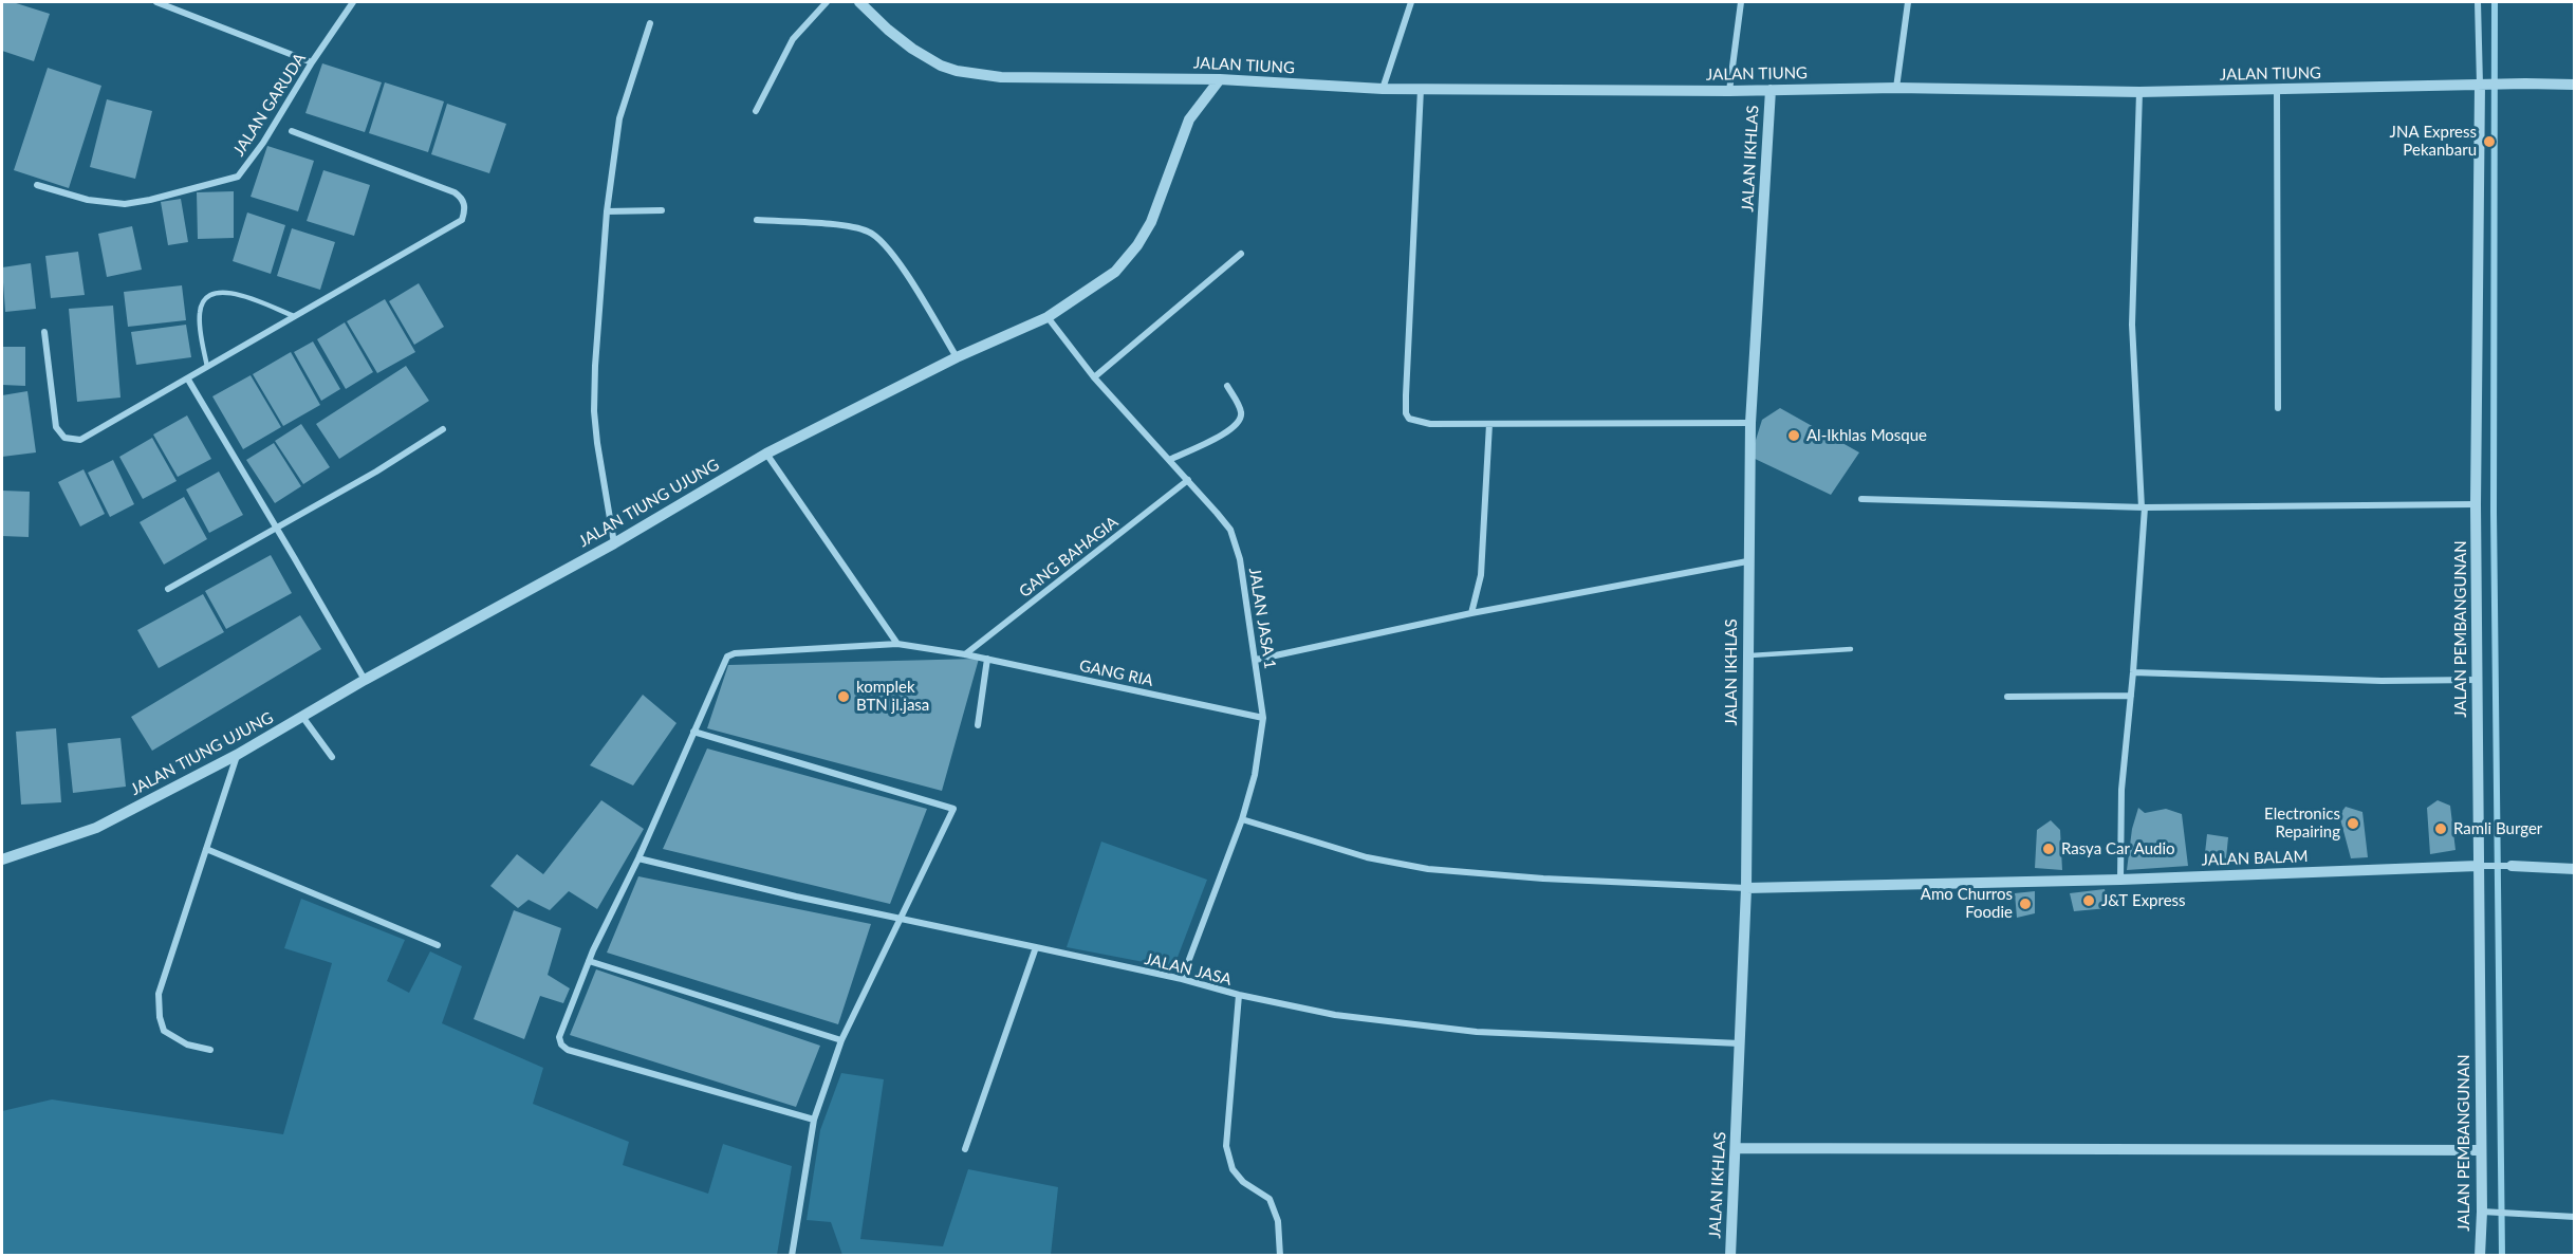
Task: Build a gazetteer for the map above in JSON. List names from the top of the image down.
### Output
{
  "streets": {
    "street": [
      "JALAN TIUNG",
      "JALAN GARUDA",
      "JALAN IKHLAS",
      "JALAN TIUNG UJUNG",
      "GANG BAHAGIA",
      "JALAN JASA 1",
      "JALAN PEMBANGUNAN",
      "GANG RIA",
      "JALAN BALAM",
      "JALAN JASA"
    ]
  },
  "crossings": [
    ["JALAN TIUNG", "JALAN IKHLAS"],
    ["JALAN TIUNG", "JALAN TIUNG UJUNG"],
    ["JALAN TIUNG", "JALAN PEMBANGUNAN"],
    ["JALAN IKHLAS", "JALAN BALAM"],
    ["JALAN IKHLAS", "JALAN JASA"],
    ["JALAN TIUNG UJUNG", "JALAN JASA 1"],
    ["GANG BAHAGIA", "JALAN JASA 1"],
    ["GANG BAHAGIA", "GANG RIA"],
    ["JALAN JASA 1", "GANG RIA"],
    ["JALAN JASA 1", "JALAN JASA"],
    ["JALAN PEMBANGUNAN", "JALAN BALAM"]
  ],
  "places": [
    "JNA Express Pekanbaru",
    "Al-Ikhlas Mosque",
    "komplek BTN jl.jasa",
    "Electronics Repairing",
    "Ramli Burger",
    "Rasya Car Audio",
    "J&T Express",
    "Amo Churros Foodie"
  ]
}
